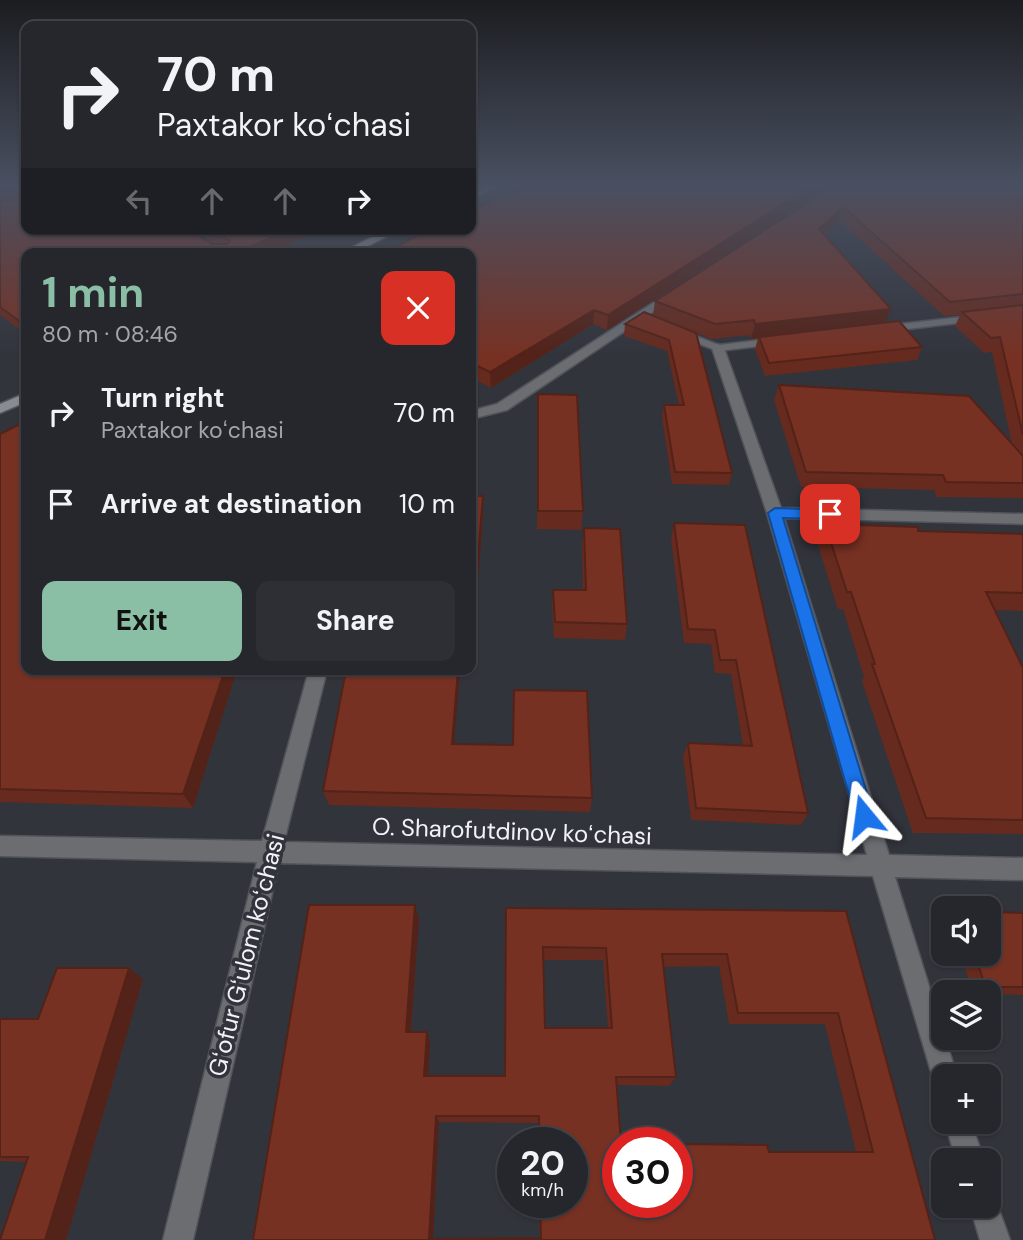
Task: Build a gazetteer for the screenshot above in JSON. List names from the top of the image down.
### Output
{
  "streets": {
    "street": ["O. Sharofutdinov koʻchasi", "Gʻofur Gʻulom koʻchasi"]
  },
  "crossings": [
    ["O. Sharofutdinov koʻchasi", "Gʻofur Gʻulom koʻchasi"]
  ],
  "page": {
    "turn": ["70 m", "Paxtakor koʻchasi"],
    "heading": ["1 min", "80 m · 08:46"],
    "list": [
      {
        "name": "Turn right",
        "note": "Paxtakor koʻchasi",
        "value": "70 m"
      },
      {
        "name": "Arrive at destination",
        "value": "10 m"
      }
    ],
    "buttons": ["Exit", "Share"],
    "map_buttons": ["+", "−"],
    "speed": "20 km/h",
    "limit": "30"
  }
}
